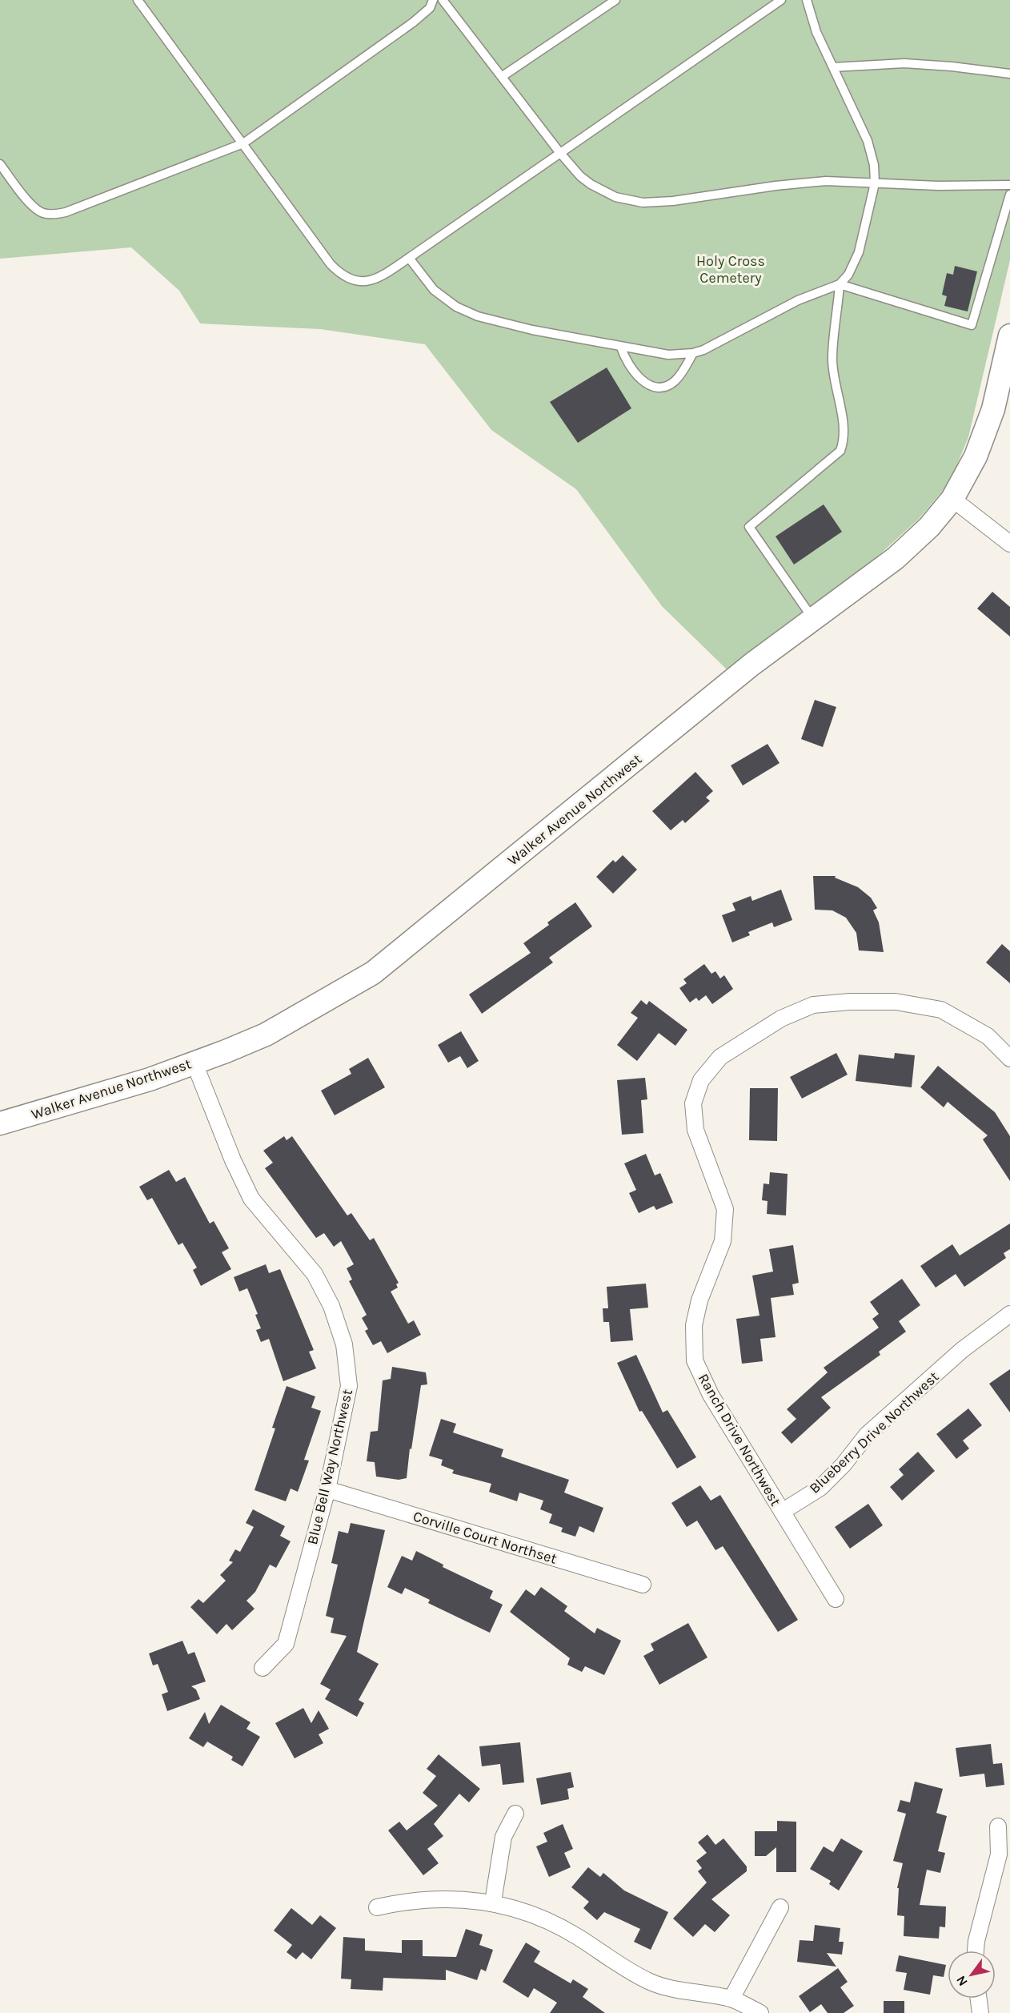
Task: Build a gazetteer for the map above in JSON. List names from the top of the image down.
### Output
{
  "streets": {
    "main road": ["Walker Avenue Northwest"],
    "street": [
      "Blueberry Drive Northwest",
      "Ranch Drive Northwest",
      "Blue Bell Way Northwest",
      "Corville Court Northset"
    ]
  },
  "crossings": [
    ["Walker Avenue Northwest", "Blue Bell Way Northwest"],
    ["Blueberry Drive Northwest", "Ranch Drive Northwest"],
    ["Blue Bell Way Northwest", "Corville Court Northset"]
  ],
  "parks": ["Holy Cross Cemetery"],
  "north": "bottom left"
}
